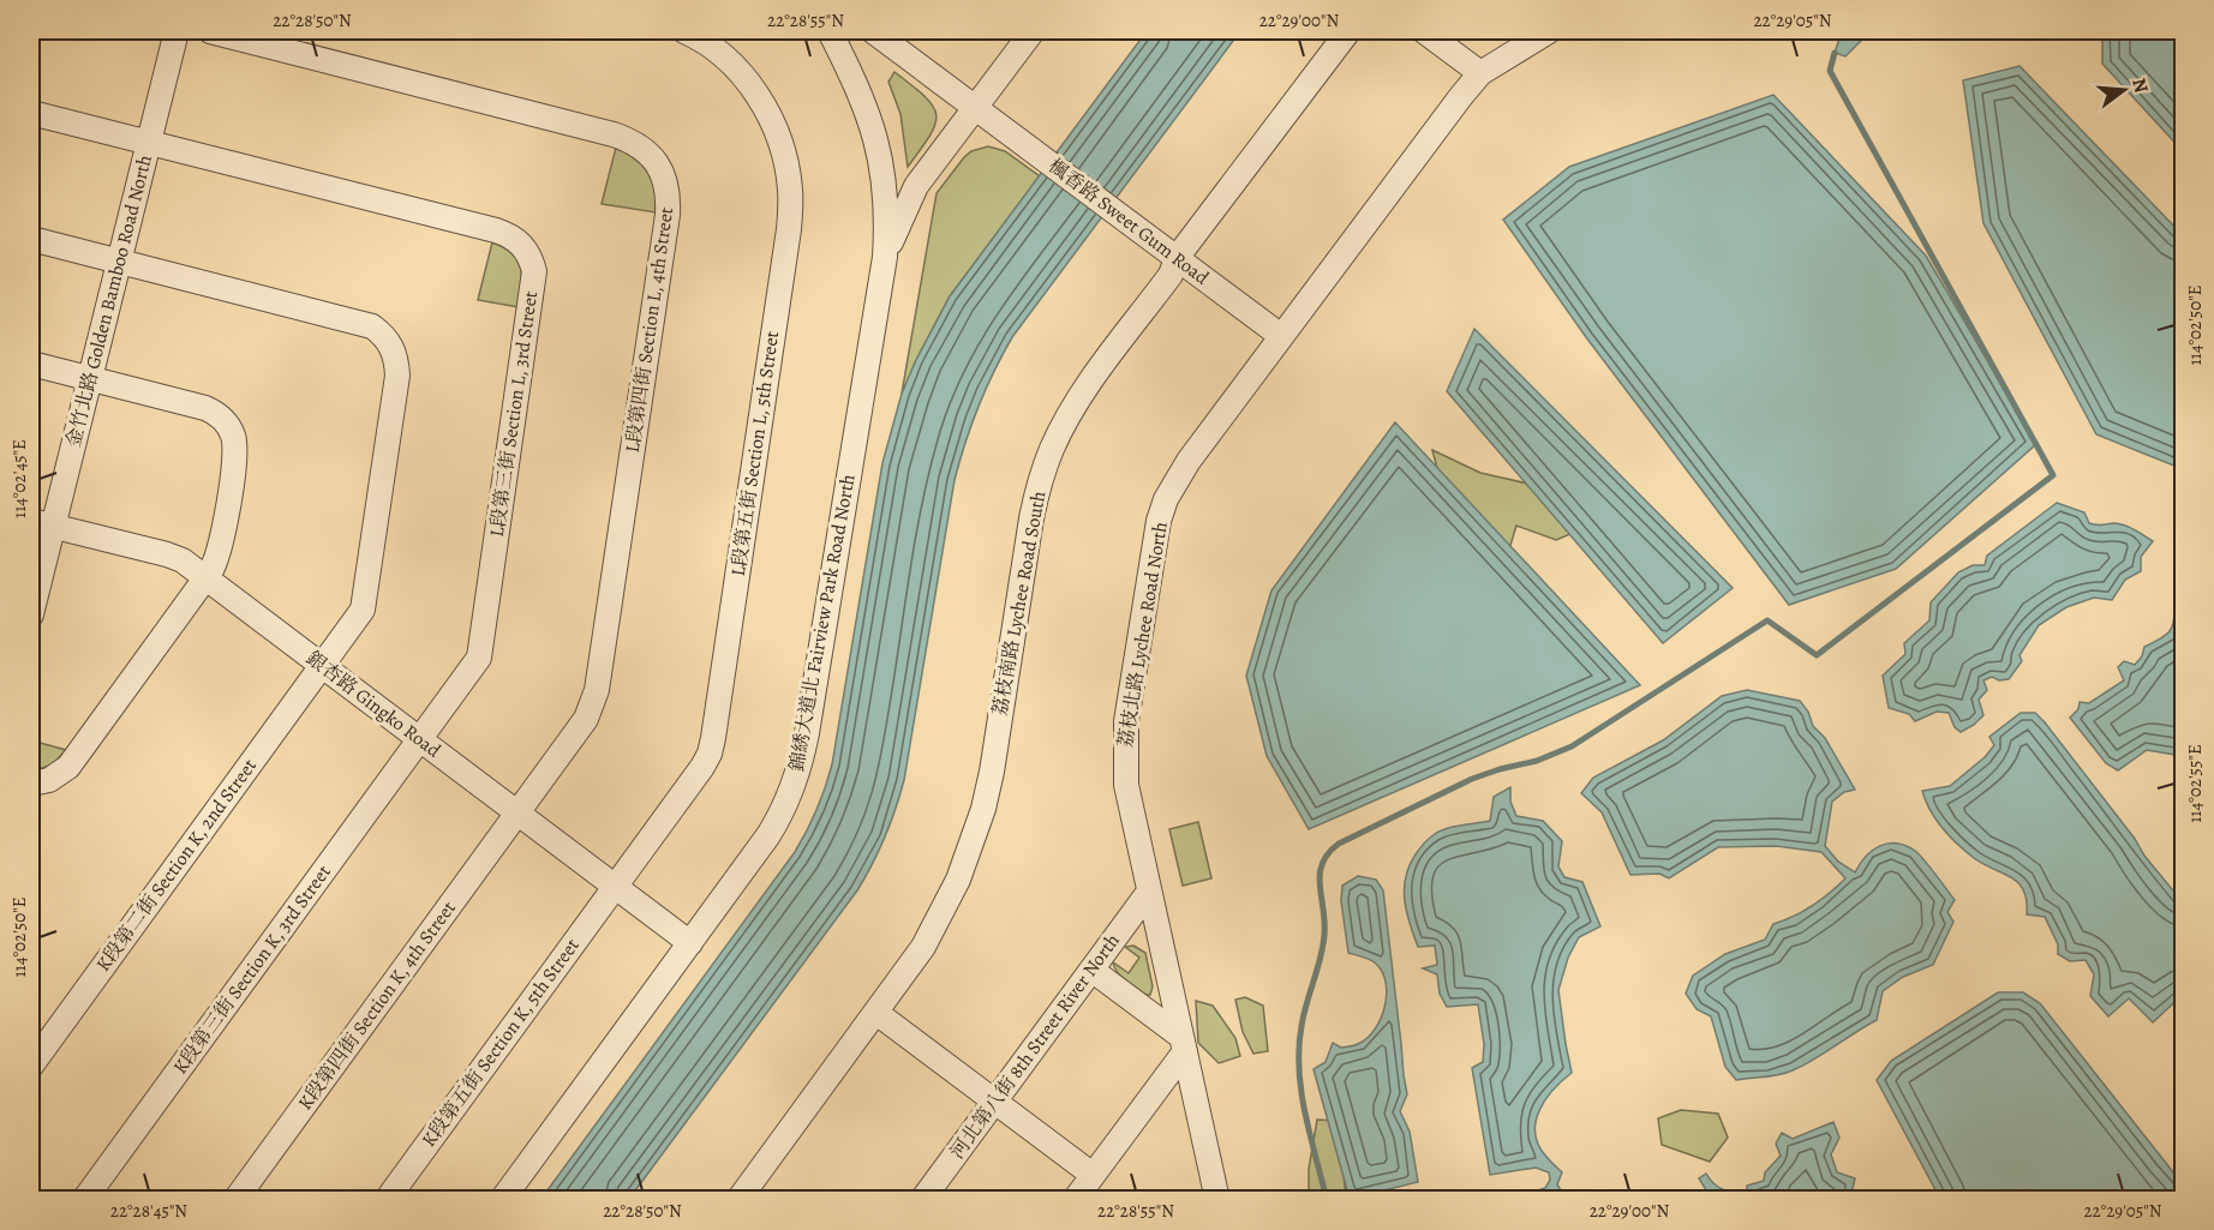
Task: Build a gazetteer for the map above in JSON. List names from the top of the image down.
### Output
{
  "streets": {
    "street": [
      "楓香路 Sweet Gum Road",
      "金竹北路 Golden Bamboo Road North",
      "L段第四街 Section L, 4th Street",
      "L段第三街 Section L, 3rd Street",
      "L段第五街 Section L, 5th Street",
      "荔枝南路 Lychee Road South",
      "錦綉大道北 Fairview Park Road North",
      "荔枝北路 Lychee Road North",
      "銀杏路 Gingko Road",
      "K段第二街 Section K, 2nd Street",
      "K段第三街 Section K, 3rd Street",
      "K段第四街 Section K, 4th Street",
      "K段第五街 Section K, 5th Street",
      "河北第八街 8th Street River North"
    ]
  },
  "crossings": [
    ["楓香路 Sweet Gum Road", "荔枝南路 Lychee Road South"],
    ["楓香路 Sweet Gum Road", "荔枝北路 Lychee Road North"],
    ["金竹北路 Golden Bamboo Road North", "L段第三街 Section L, 3rd Street"],
    ["金竹北路 Golden Bamboo Road North", "銀杏路 Gingko Road"],
    ["金竹北路 Golden Bamboo Road North", "K段第二街 Section K, 2nd Street"],
    ["L段第四街 Section L, 4th Street", "銀杏路 Gingko Road"],
    ["L段第四街 Section L, 4th Street", "K段第四街 Section K, 4th Street"],
    ["L段第三街 Section L, 3rd Street", "銀杏路 Gingko Road"],
    ["L段第三街 Section L, 3rd Street", "K段第三街 Section K, 3rd Street"],
    ["L段第五街 Section L, 5th Street", "銀杏路 Gingko Road"],
    ["L段第五街 Section L, 5th Street", "K段第五街 Section K, 5th Street"],
    ["錦綉大道北 Fairview Park Road North", "銀杏路 Gingko Road"],
    ["荔枝北路 Lychee Road North", "河北第八街 8th Street River North"],
    ["銀杏路 Gingko Road", "K段第二街 Section K, 2nd Street"],
    ["銀杏路 Gingko Road", "K段第三街 Section K, 3rd Street"],
    ["銀杏路 Gingko Road", "K段第四街 Section K, 4th Street"],
    ["銀杏路 Gingko Road", "K段第五街 Section K, 5th Street"]
  ],
  "north": "right",
  "coordinates": [
    "22°28'50\"N",
    "22°28'55\"N",
    "22°29'00\"N",
    "22°29'05\"N",
    "114°02'50\"E",
    "114°02'45\"E",
    "114°02'55\"E",
    "22°28'45\"N"
  ]
}
